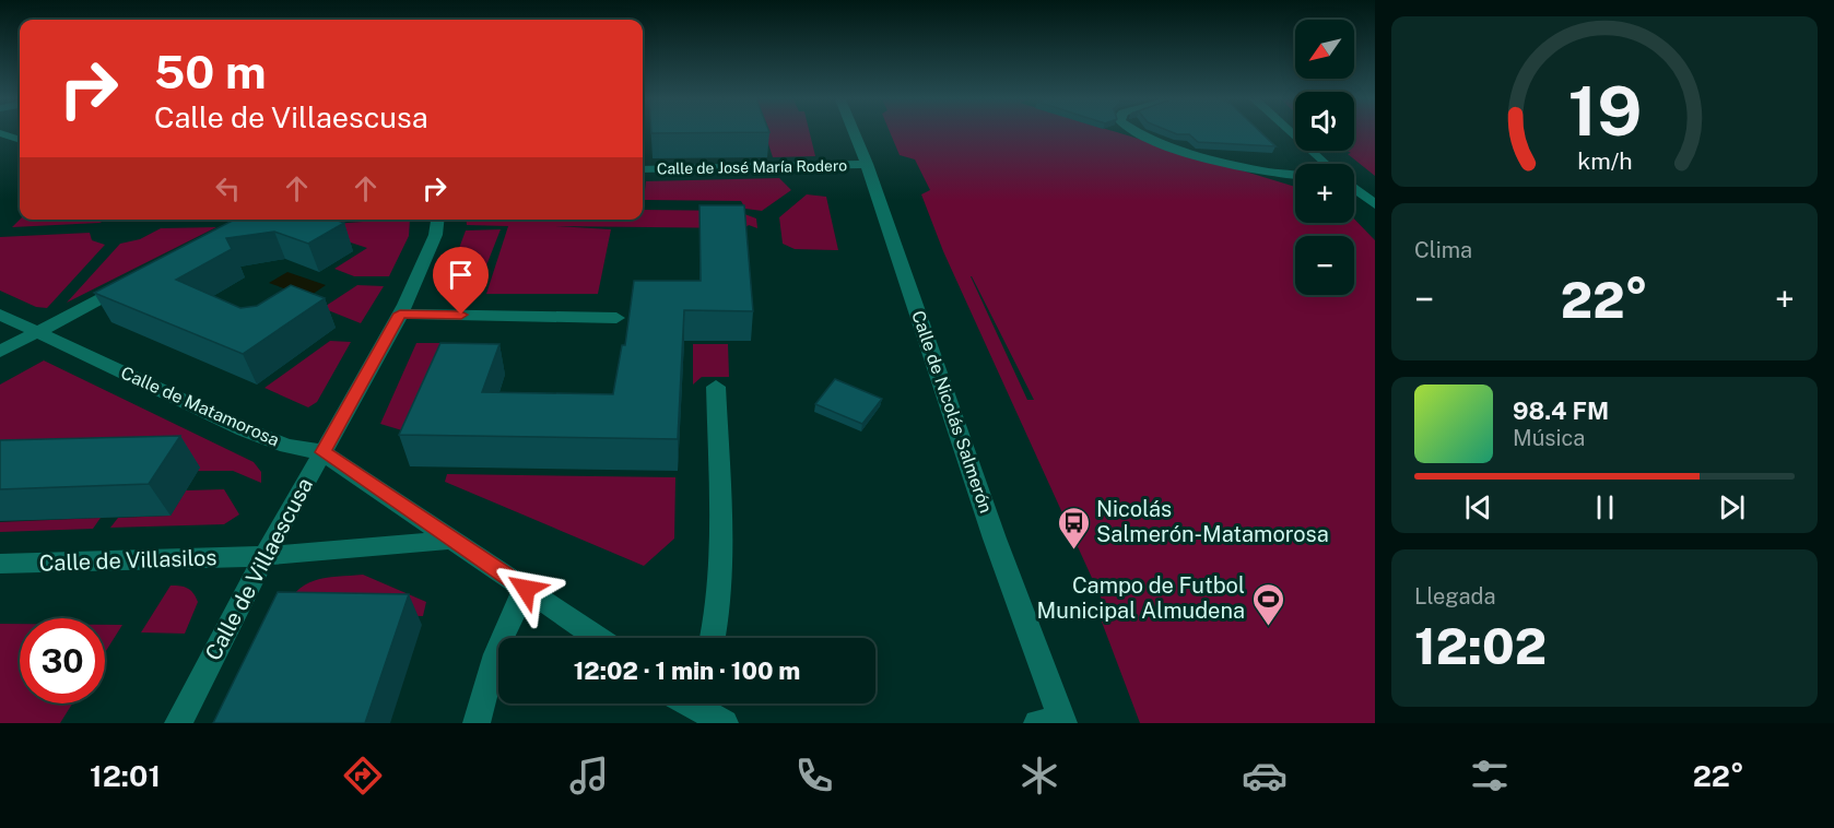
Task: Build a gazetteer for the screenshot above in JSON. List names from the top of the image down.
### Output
{
  "streets": {
    "street": [
      "Calle de José María Rodero",
      "Calle de Matamorosa",
      "Calle de Nicolás Salmerón",
      "Calle de Villasilos",
      "Calle de Villaescusa"
    ]
  },
  "crossings": [
    ["Calle de José María Rodero", "Calle de Nicolás Salmerón"],
    ["Calle de Matamorosa", "Calle de Villasilos"],
    ["Calle de Matamorosa", "Calle de Villaescusa"],
    ["Calle de Villasilos", "Calle de Villaescusa"]
  ],
  "places": {
    "bus stop": ["Nicolás Salmerón-Matamorosa"],
    "sports": ["Campo de Futbol Municipal Almudena"]
  },
  "north": "bottom left",
  "page": {
    "map_buttons": ["+", "−"],
    "turn": ["50 m", "Calle de Villaescusa"],
    "tile": [
      "Clima",
      ["Llegada", "12:02"]
    ],
    "heat": ["−", "22°", "+"],
    "song": ["98.4 FM", "Música"],
    "limit": "30",
    "trip": "12:02 · 1 min · 100 m",
    "tabs": ["12:01", "22°"],
    "gauge": ["19", "km/h"]
  }
}
